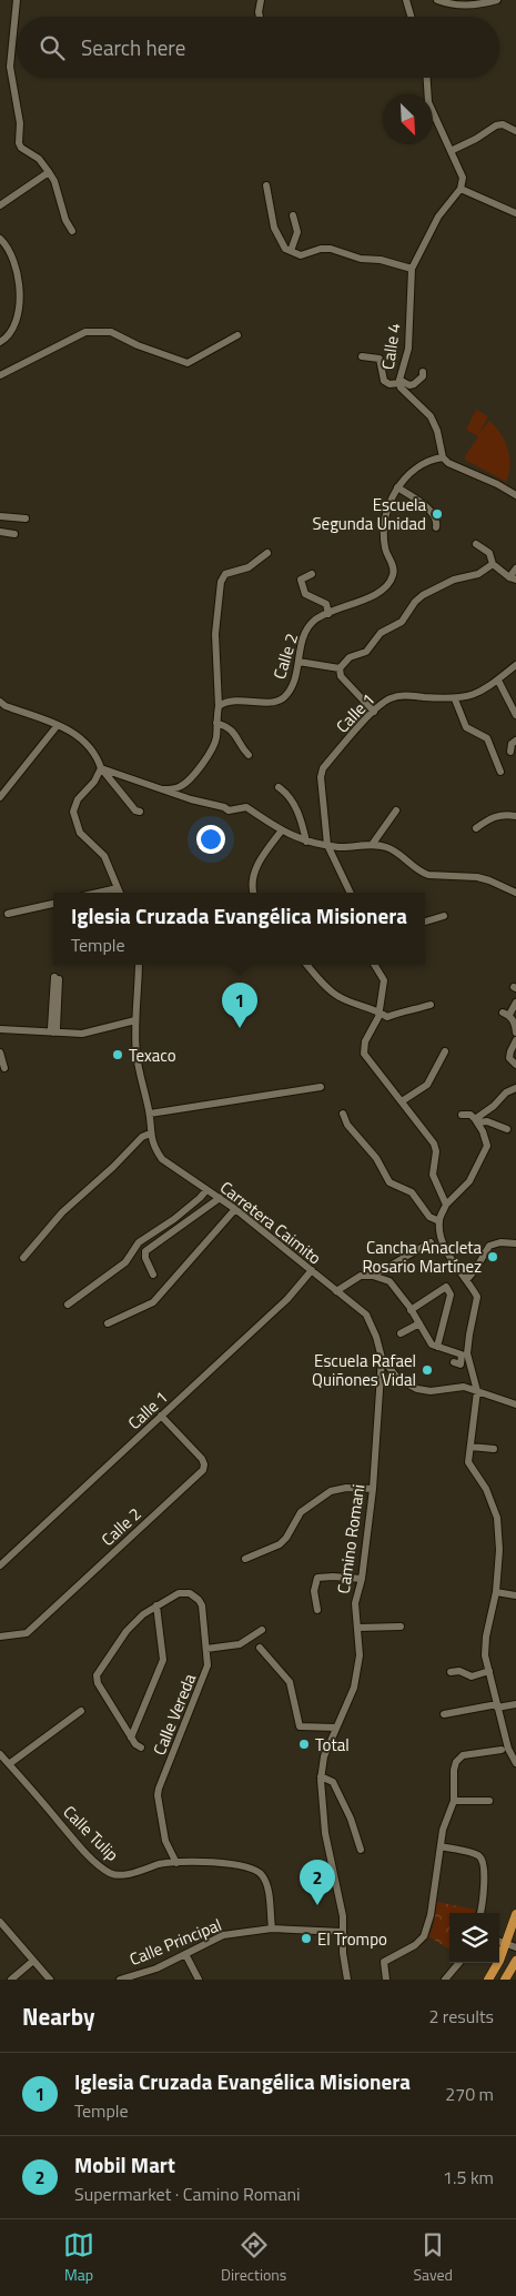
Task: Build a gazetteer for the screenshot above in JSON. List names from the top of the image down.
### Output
{
  "streets": {
    "street": [
      "Calle 4",
      "Calle 2",
      "Calle 1",
      "Carretera Caimito",
      "Camino Romani",
      "Calle Vereda",
      "Calle Tulip",
      "Calle Principal"
    ]
  },
  "crossings": [
    ["Calle 4", "Calle 2"],
    ["Calle 2", "Calle 1"],
    ["Calle 1", "Carretera Caimito"],
    ["Carretera Caimito", "Camino Romani"],
    ["Camino Romani", "Calle Principal"],
    ["Calle Vereda", "Calle Tulip"],
    ["Calle Tulip", "Calle Principal"]
  ],
  "places": [
    "Escuela Segunda Unidad",
    "Texaco",
    "Cancha Anacleta Rosario Martínez",
    "Escuela Rafael Quiñones Vidal",
    "Total",
    "El Trompo"
  ],
  "north": "bottom right",
  "page": {
    "search": "Search here",
    "popup": ["Iglesia Cruzada Evangélica Misionera", "Temple"],
    "pins": ["1", "2"],
    "heading": ["Nearby", "2 results"],
    "list": [
      {
        "mark": "1",
        "name": "Iglesia Cruzada Evangélica Misionera",
        "note": "Temple",
        "value": "270 m"
      },
      {
        "mark": "2",
        "name": "Mobil Mart",
        "note": "Supermarket · Camino Romani",
        "value": "1.5 km"
      }
    ],
    "nav": ["Map", "Directions", "Saved"]
  }
}
